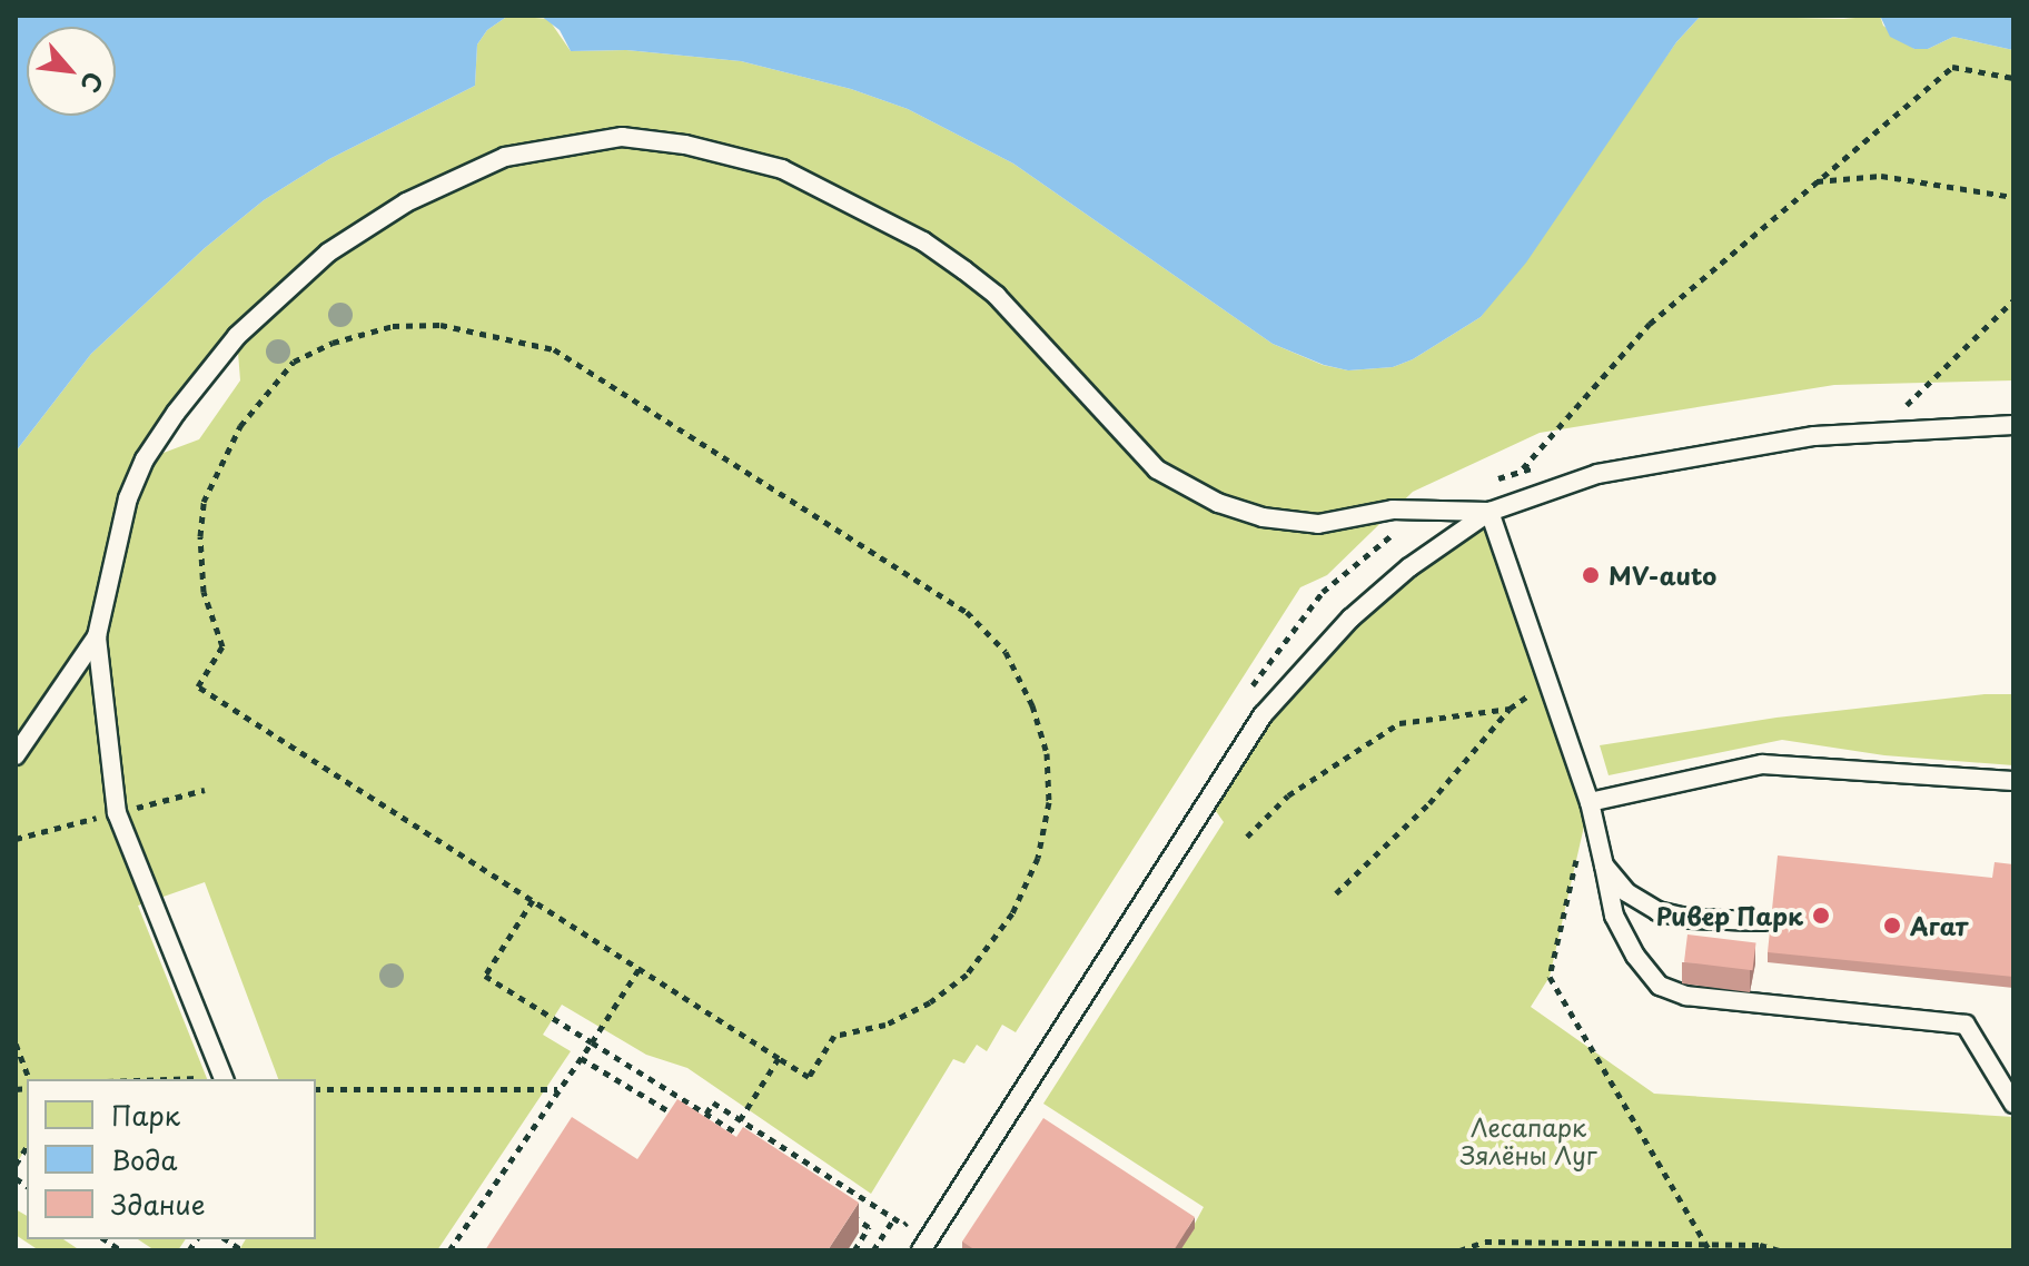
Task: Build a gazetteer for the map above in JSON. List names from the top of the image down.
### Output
{
  "parks": ["Лесапарк Зялёны Луг"],
  "places": ["MV-auto", "Ривер Парк", "Агат"],
  "legend": ["Парк", "Вода", "Здание"],
  "north": "bottom right"
}
